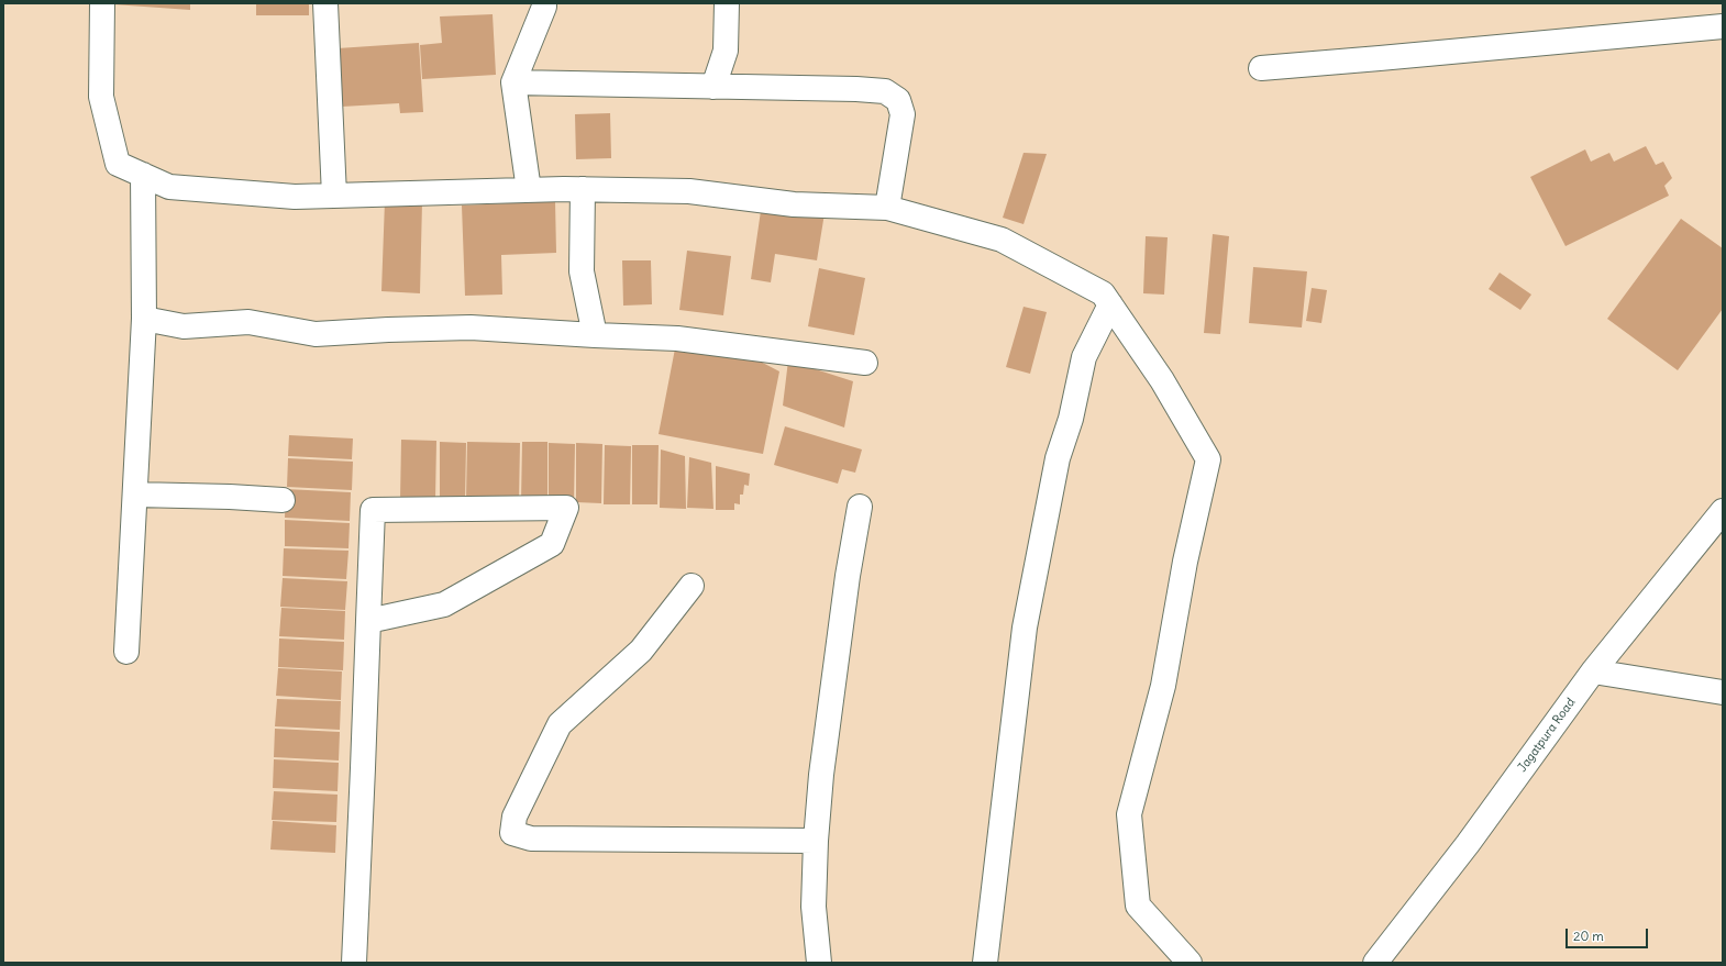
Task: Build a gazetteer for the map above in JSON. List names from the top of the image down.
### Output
{
  "streets": {
    "street": ["Jagatpura Road"]
  },
  "scale_bar": "20 m"
}
